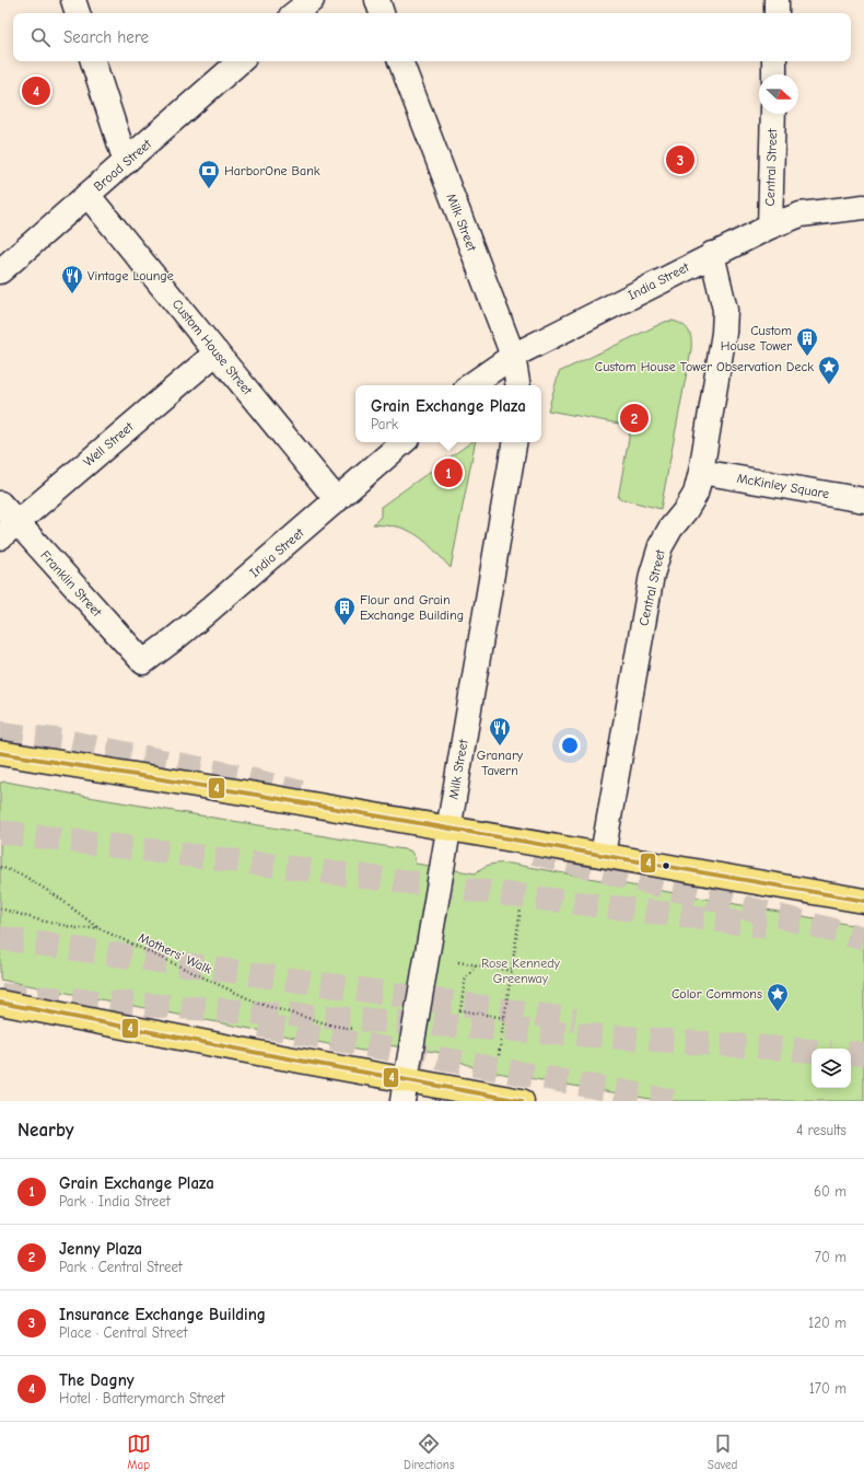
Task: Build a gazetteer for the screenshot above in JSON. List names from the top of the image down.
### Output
{
  "streets": {
    "main road": [
      "Broad Street",
      "Central Street",
      "Milk Street",
      "India Street",
      "Custom House Street",
      "Well Street",
      "McKinley Square",
      "Franklin Street"
    ],
    "path": ["Mothers' Walk"]
  },
  "crossings": [
    ["Broad Street", "Custom House Street"],
    ["Central Street", "India Street"],
    ["Central Street", "McKinley Square"],
    ["Milk Street", "India Street"],
    ["India Street", "Custom House Street"],
    ["India Street", "Franklin Street"],
    ["Custom House Street", "Well Street"],
    ["Well Street", "Franklin Street"]
  ],
  "parks": ["Rose Kennedy Greenway"],
  "places": {
    "bank": ["HarborOne Bank"],
    "restaurant": ["Vintage Lounge", "Granary Tavern"],
    "building": ["Custom House Tower", "Flour and Grain Exchange Building"],
    "place": ["Custom House Tower Observation Deck", "Color Commons"]
  },
  "lines": ["transit line 4"],
  "north": "right",
  "page": {
    "search": "Search here",
    "pins": [
      "4",
      "3",
      "2",
      "1"
    ],
    "popup": ["Grain Exchange Plaza", "Park"],
    "heading": ["Nearby", "4 results"],
    "list": [
      {
        "mark": "1",
        "name": "Grain Exchange Plaza",
        "note": "Park · India Street",
        "value": "60 m"
      },
      {
        "mark": "2",
        "name": "Jenny Plaza",
        "note": "Park · Central Street",
        "value": "70 m"
      },
      {
        "mark": "3",
        "name": "Insurance Exchange Building",
        "note": "Place · Central Street",
        "value": "120 m"
      },
      {
        "mark": "4",
        "name": "The Dagny",
        "note": "Hotel · Batterymarch Street",
        "value": "170 m"
      }
    ],
    "nav": ["Map", "Directions", "Saved"]
  }
}
